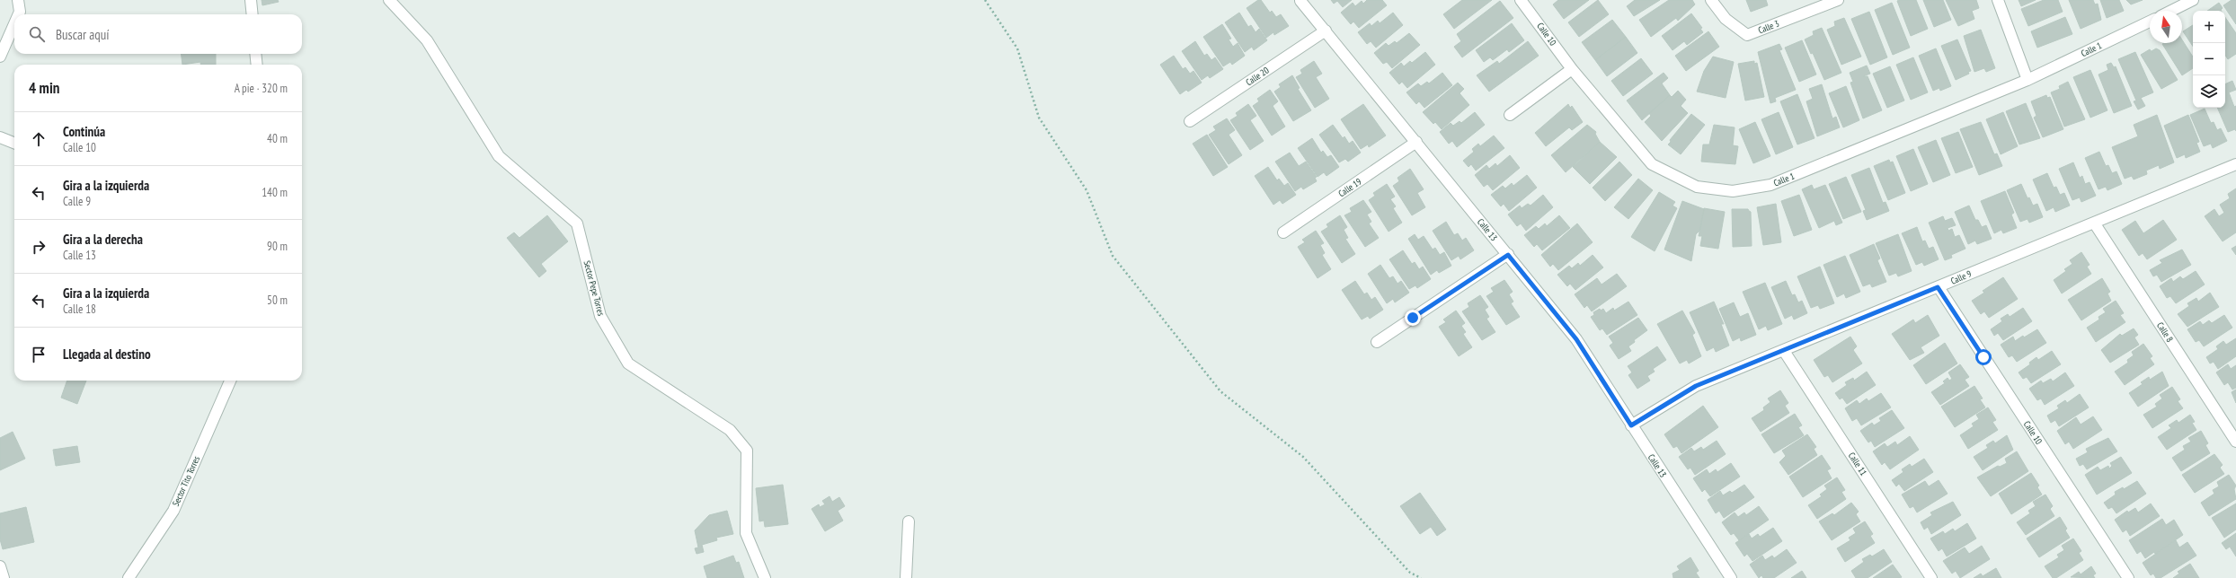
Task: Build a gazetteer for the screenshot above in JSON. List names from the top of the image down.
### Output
{
  "streets": {
    "street": [
      "Calle 3",
      "Calle 10",
      "Calle 1",
      "Calle 20",
      "Calle 19",
      "Calle 13",
      "Calle 9",
      "Sector Pepe Torres",
      "Calle 8",
      "Calle 11",
      "Sector Tito Torres"
    ]
  },
  "crossings": [
    ["Calle 10", "Calle 1"],
    ["Calle 10", "Calle 9"],
    ["Calle 20", "Calle 13"],
    ["Calle 19", "Calle 13"],
    ["Calle 13", "Calle 9"],
    ["Calle 9", "Calle 8"],
    ["Calle 9", "Calle 11"]
  ],
  "north": "top",
  "page": {
    "map_buttons": ["+", "−"],
    "search": "Buscar aquí",
    "heading": ["4 min", "A pie · 320 m"],
    "list": [
      ["Continúa", "Calle 10", "40 m"],
      ["Gira a la izquierda", "Calle 9", "140 m"],
      ["Gira a la derecha", "Calle 13", "90 m"],
      ["Gira a la izquierda", "Calle 18", "50 m"],
      "Llegada al destino"
    ]
  }
}
